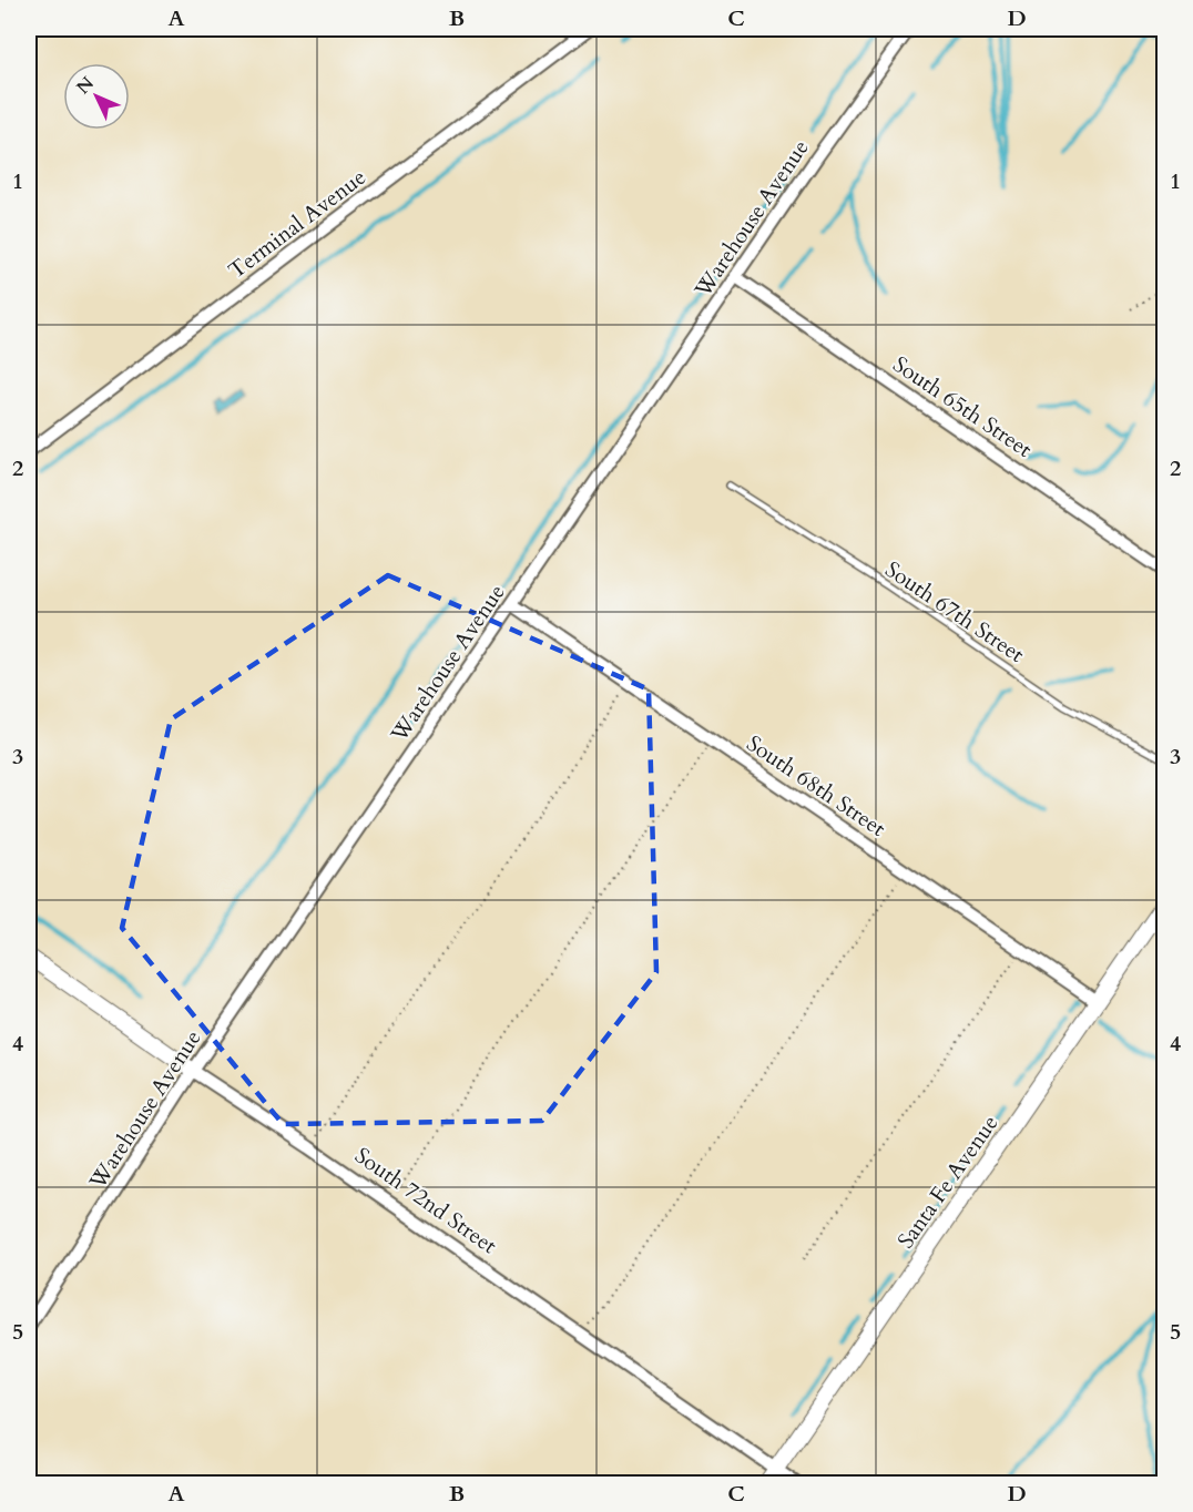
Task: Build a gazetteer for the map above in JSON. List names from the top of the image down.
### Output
{
  "streets": {
    "street": [
      "Warehouse Avenue",
      "Terminal Avenue",
      "South 65th Street",
      "South 68th Street",
      "Santa Fe Avenue",
      "South 72nd Street"
    ],
    "lane": ["South 67th Street"]
  },
  "crossings": [
    ["Warehouse Avenue", "South 65th Street"],
    ["Warehouse Avenue", "South 68th Street"],
    ["Warehouse Avenue", "South 72nd Street"],
    ["South 68th Street", "Santa Fe Avenue"],
    ["Santa Fe Avenue", "South 72nd Street"]
  ],
  "north": "top left",
  "grid": {
    "columns": [
      "A",
      "B",
      "C",
      "D"
    ],
    "rows": [
      "1",
      "2",
      "3",
      "4",
      "5"
    ]
  }
}
